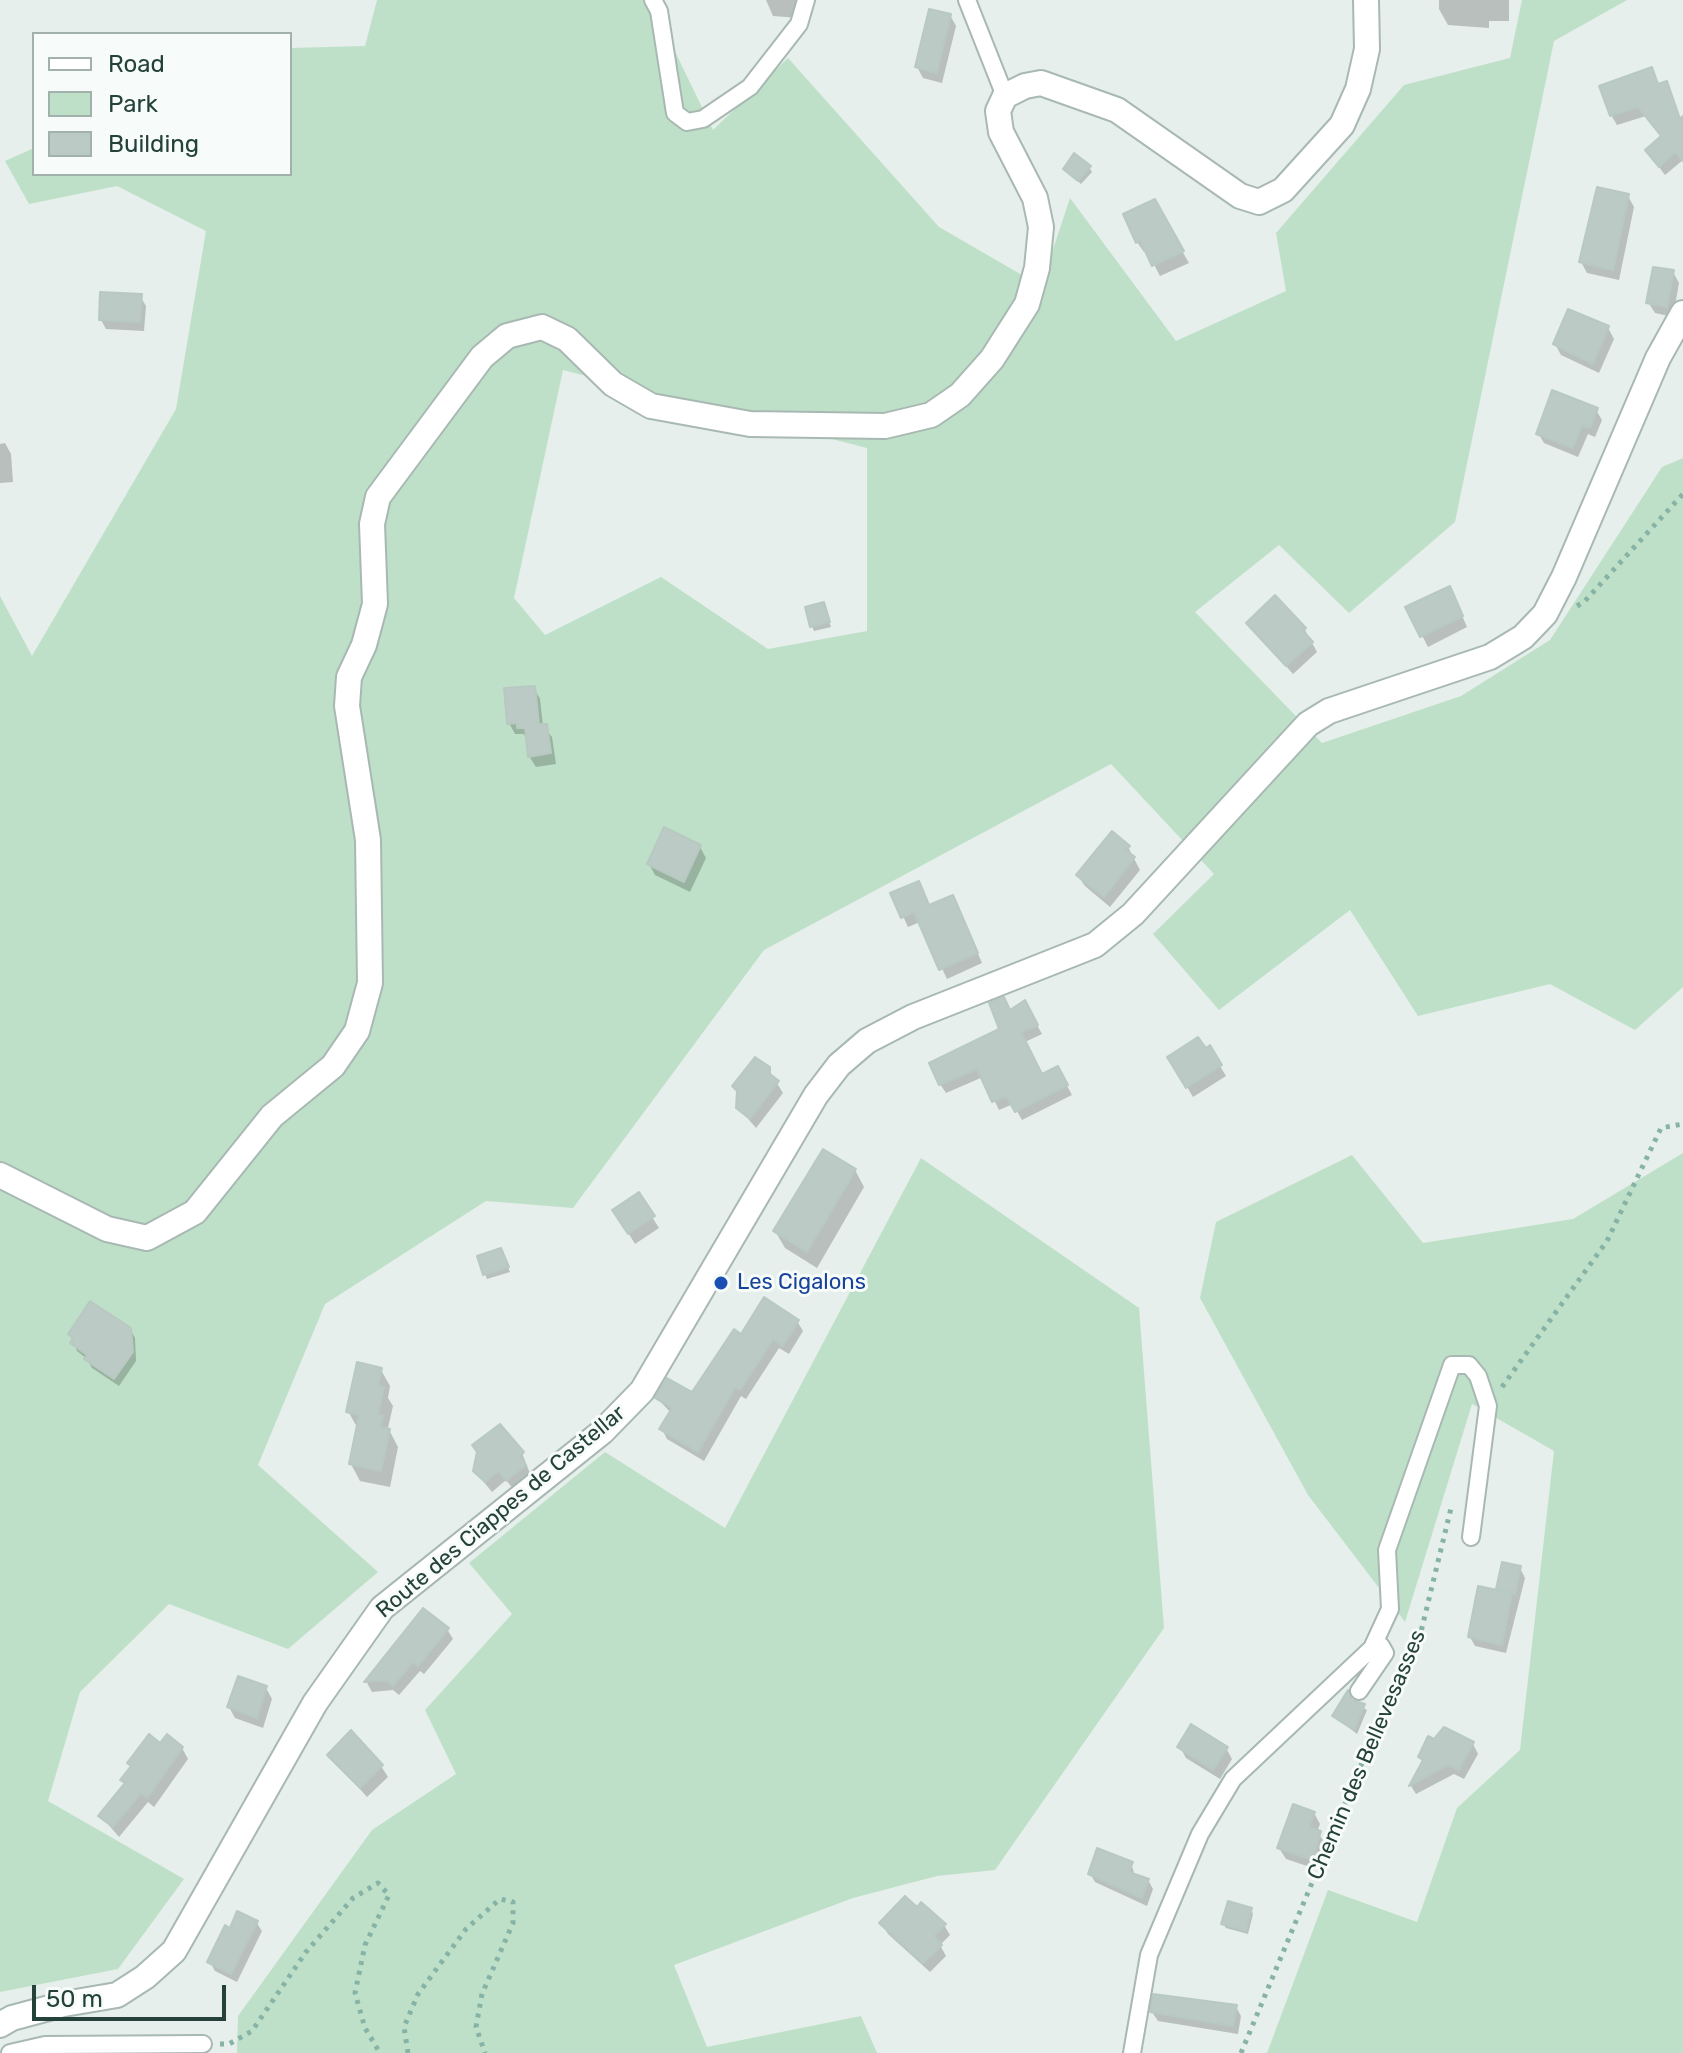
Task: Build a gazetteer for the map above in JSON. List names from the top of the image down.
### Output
{
  "streets": {
    "street": ["Route des Ciappes de Castellar"],
    "lane": ["Chemin des Bellevesasses"]
  },
  "places": ["Les Cigalons"],
  "legend": ["Road", "Park", "Building"],
  "scale_bar": "50 m"
}
